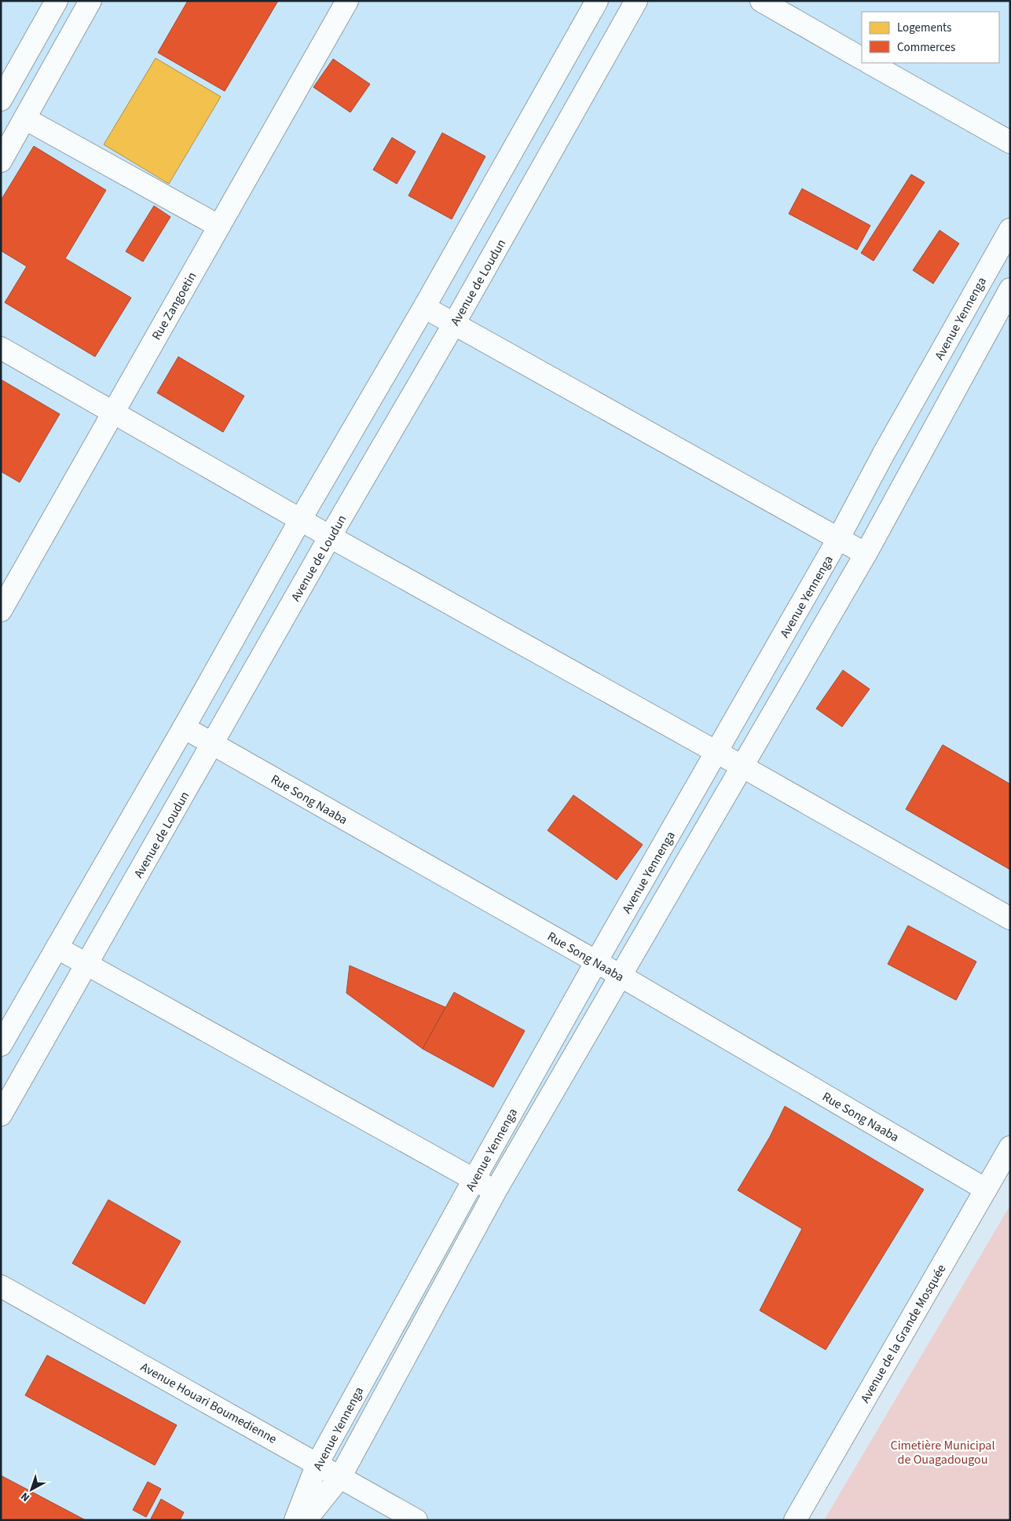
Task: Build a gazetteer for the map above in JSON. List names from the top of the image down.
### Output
{
  "streets": {
    "street": [
      "Avenue de Loudun",
      "Rue Zangoetin",
      "Avenue Yennenga",
      "Rue Song Naaba",
      "Avenue de la Grande Mosquée",
      "Avenue Houari Boumedienne"
    ]
  },
  "crossings": [
    ["Avenue de Loudun", "Rue Song Naaba"],
    ["Avenue Yennenga", "Rue Song Naaba"],
    ["Avenue Yennenga", "Avenue Houari Boumedienne"],
    ["Rue Song Naaba", "Avenue de la Grande Mosquée"]
  ],
  "parks": ["Cimetière Municipal de Ouagadougou"],
  "legend": ["Logements", "Commerces"],
  "north": "bottom left"
}
